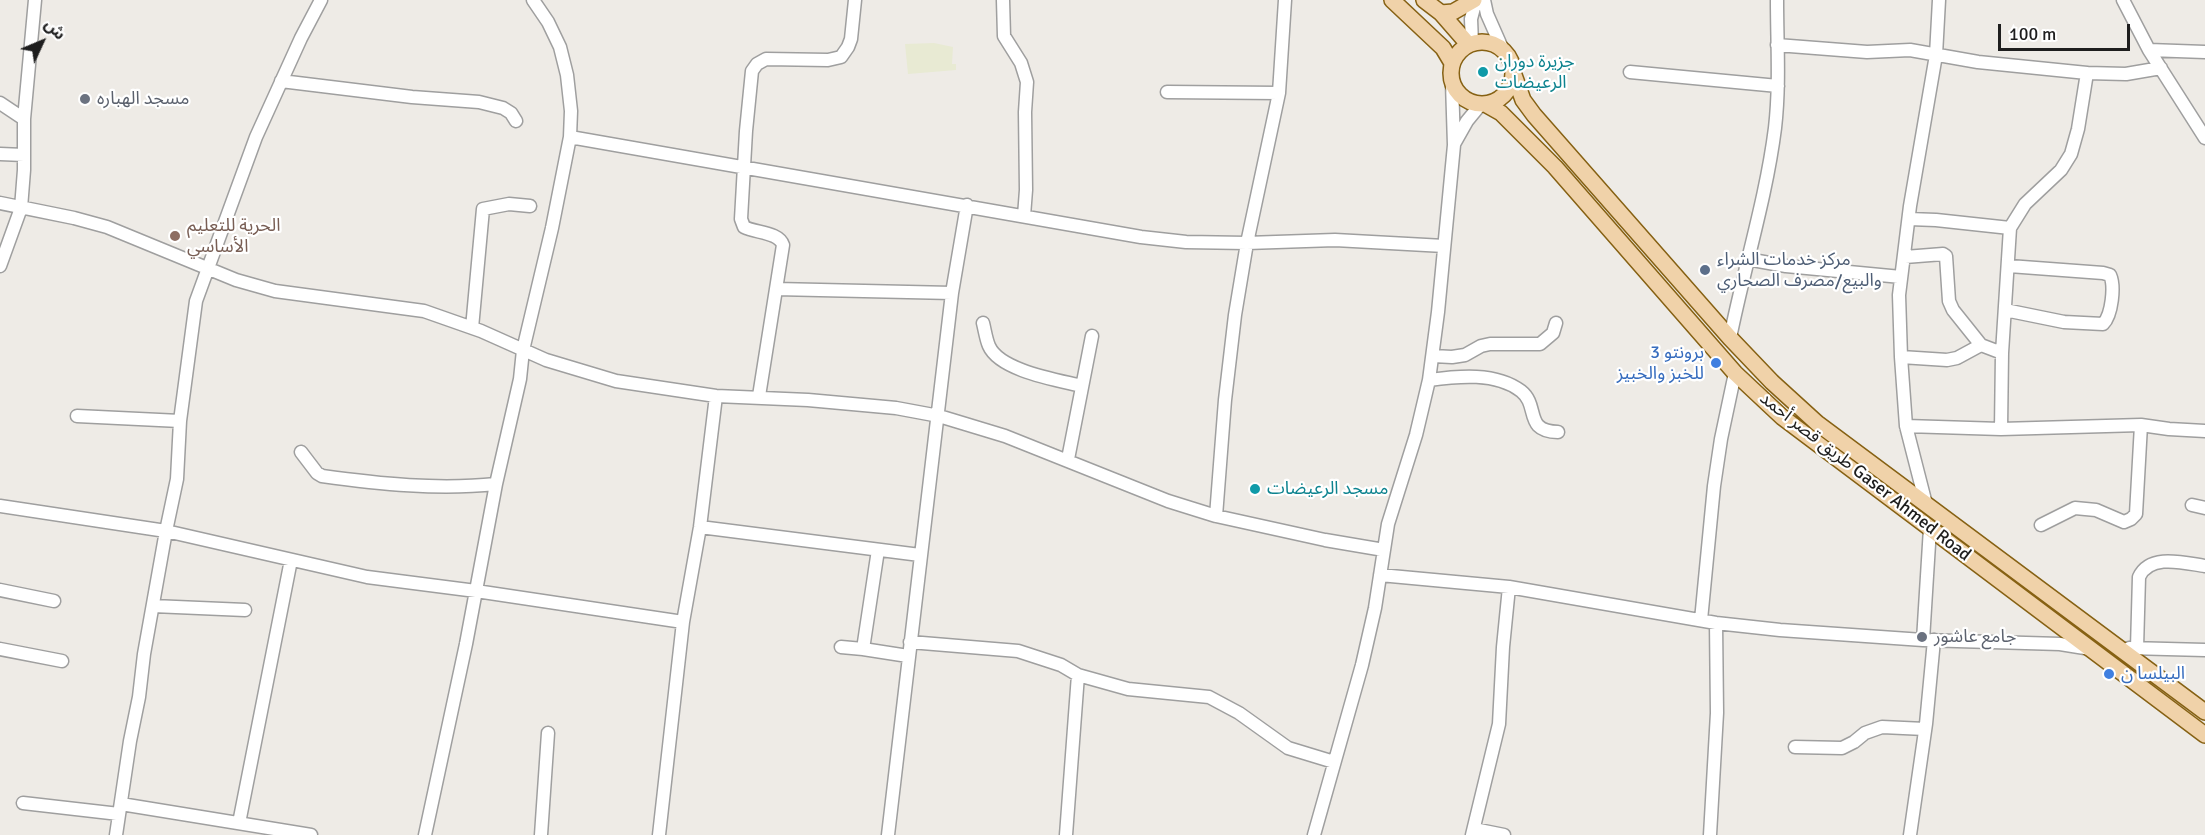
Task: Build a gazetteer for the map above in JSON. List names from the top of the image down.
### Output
{
  "streets": {
    "main road": ["طريق قصر أحمد Gaser Ahmed Road"]
  },
  "places": [
    "جزيرة دوران الرعيضات",
    "مسجد الهباره",
    "الحرية للتعليم الأساسي",
    "مركز خدمات الشراء والبيع/مصرف الصحاري",
    "برونتو 3 للخبز والخبيز",
    "مسجد الرعيضات",
    "جامع عاشور",
    "البيلسا ن"
  ],
  "scale_bar": "100 m",
  "north": "top right"
}
